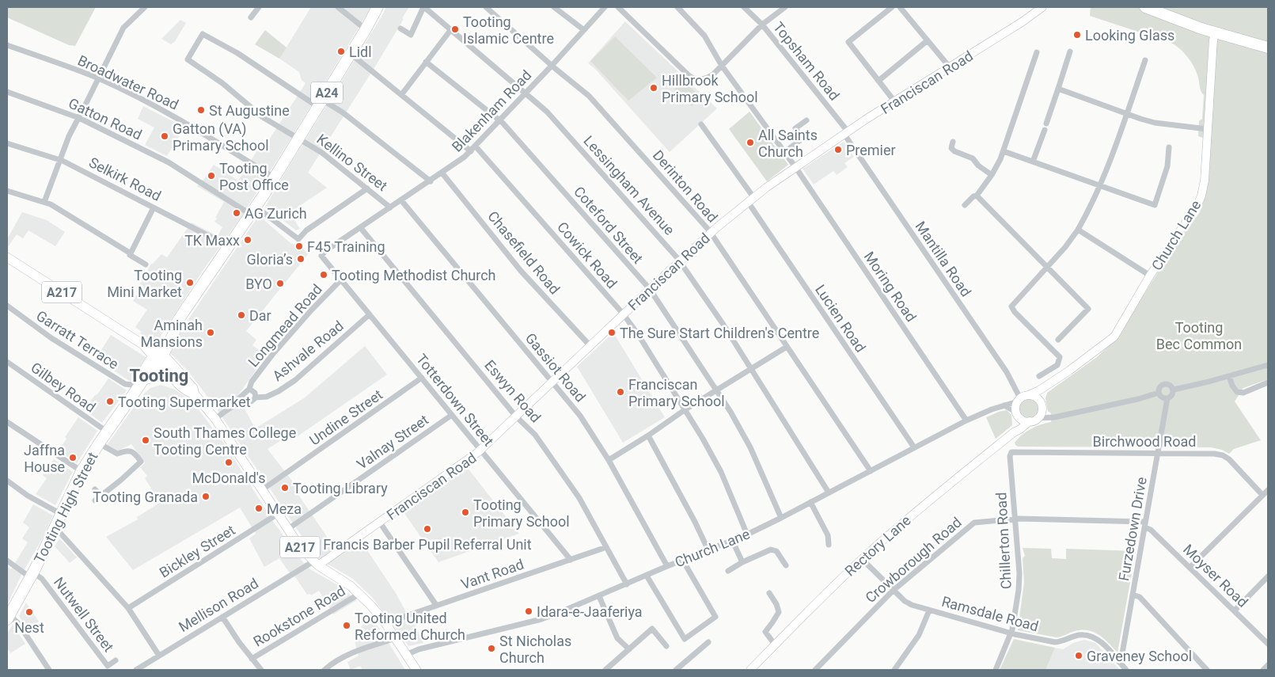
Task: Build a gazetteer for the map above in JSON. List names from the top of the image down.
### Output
{
  "streets": {
    "highway": ["A24", "Tooting High Street"],
    "main road": ["A217"],
    "street": [
      "Topsham Road",
      "Broadwater Road",
      "Franciscan Road",
      "Blakenham Road",
      "Gatton Road",
      "Kellino Street",
      "Selkirk Road",
      "Lessingham Avenue",
      "Derinton Road",
      "Coteford Street",
      "Church Lane",
      "Chasefield Road",
      "Cowick Road",
      "Mantilla Road",
      "Moring Road",
      "Lucien Road",
      "Longmead Road",
      "Garratt Terrace",
      "Ashvale Road",
      "Gassiot Road",
      "Gilbey Road",
      "Eswyn Road",
      "Totterdown Street",
      "Undine Street",
      "Birchwood Road",
      "Valnay Street",
      "Furzedown Drive",
      "Chillerton Road",
      "Rectory Lane",
      "Bickley Street",
      "Crowborough Road",
      "Vant Road",
      "Moyser Road",
      "Mellison Road",
      "Ramsdale Road",
      "Nutwell Street",
      "Rookstone Road"
    ]
  },
  "crossings": [
    ["Topsham Road", "Franciscan Road"],
    ["Topsham Road", "Mantilla Road"],
    ["Broadwater Road", "A24"],
    ["Franciscan Road", "Lessingham Avenue"],
    ["Franciscan Road", "Derinton Road"],
    ["Franciscan Road", "Coteford Street"],
    ["Franciscan Road", "Chasefield Road"],
    ["Franciscan Road", "Cowick Road"],
    ["Franciscan Road", "Mantilla Road"],
    ["Franciscan Road", "Moring Road"],
    ["Franciscan Road", "A217"],
    ["Franciscan Road", "Lucien Road"],
    ["Franciscan Road", "Gassiot Road"],
    ["Franciscan Road", "Eswyn Road"],
    ["Franciscan Road", "Totterdown Street"],
    ["Franciscan Road", "Mellison Road"],
    ["A24", "Gatton Road"],
    ["A24", "Kellino Street"],
    ["A24", "Tooting High Street"],
    ["Blakenham Road", "Kellino Street"],
    ["Blakenham Road", "Lessingham Avenue"],
    ["Blakenham Road", "Derinton Road"],
    ["Blakenham Road", "Coteford Street"],
    ["Blakenham Road", "Chasefield Road"],
    ["Blakenham Road", "Cowick Road"],
    ["Blakenham Road", "Gassiot Road"],
    ["Blakenham Road", "Eswyn Road"],
    ["Blakenham Road", "Totterdown Street"],
    ["Gatton Road", "Tooting High Street"],
    ["Selkirk Road", "Tooting High Street"],
    ["Lessingham Avenue", "Church Lane"],
    ["Derinton Road", "Church Lane"],
    ["Coteford Street", "Church Lane"],
    ["Church Lane", "Cowick Road"],
    ["Church Lane", "Mantilla Road"],
    ["Church Lane", "Moring Road"],
    ["Church Lane", "A217"],
    ["Church Lane", "Lucien Road"],
    ["Church Lane", "Gassiot Road"],
    ["Church Lane", "Eswyn Road"],
    ["Church Lane", "Rectory Lane"],
    ["Mantilla Road", "Rectory Lane"],
    ["A217", "Ashvale Road"],
    ["A217", "Undine Street"],
    ["A217", "Valnay Street"],
    ["A217", "Tooting High Street"],
    ["A217", "Bickley Street"],
    ["A217", "Vant Road"],
    ["A217", "Mellison Road"],
    ["A217", "Rookstone Road"],
    ["Longmead Road", "Ashvale Road"],
    ["Longmead Road", "Totterdown Street"],
    ["Garratt Terrace", "Tooting High Street"],
    ["Ashvale Road", "Totterdown Street"],
    ["Gilbey Road", "Tooting High Street"],
    ["Eswyn Road", "Vant Road"],
    ["Totterdown Street", "Undine Street"],
    ["Totterdown Street", "Valnay Street"],
    ["Totterdown Street", "Vant Road"],
    ["Birchwood Road", "Furzedown Drive"],
    ["Birchwood Road", "Chillerton Road"],
    ["Tooting High Street", "Nutwell Street"],
    ["Furzedown Drive", "Crowborough Road"],
    ["Furzedown Drive", "Moyser Road"],
    ["Furzedown Drive", "Ramsdale Road"],
    ["Chillerton Road", "Crowborough Road"],
    ["Chillerton Road", "Ramsdale Road"],
    ["Rectory Lane", "Ramsdale Road"],
    ["Crowborough Road", "Moyser Road"],
    ["Crowborough Road", "Ramsdale Road"]
  ],
  "districts": ["Tooting"],
  "parks": ["Tooting Bec Common"],
  "places": [
    "Tooting Islamic Centre",
    "Looking Glass",
    "Lidl",
    "Hillbrook Primary School",
    "St Augustine",
    "Gatton (VA) Primary School",
    "All Saints Church",
    "Premier",
    "Tooting Post Office",
    "AG Zurich",
    "TK Maxx",
    "F45 Training",
    "Gloria’s",
    "Tooting Methodist Church",
    "Tooting Mini Market",
    "BYO",
    "Dar",
    "Aminah Mansions",
    "The Sure Start Children's Centre",
    "Franciscan Primary School",
    "Tooting Supermarket",
    "South Thames College Tooting Centre",
    "Jaffna House",
    "McDonald's",
    "Tooting Library",
    "Tooting Granada",
    "Meza",
    "Tooting Primary School",
    "Francis Barber Pupil Referral Unit",
    "Idara-e-Jaaferiya",
    "Nest",
    "Tooting United Reformed Church",
    "St Nicholas Church",
    "Graveney School"
  ]
}
